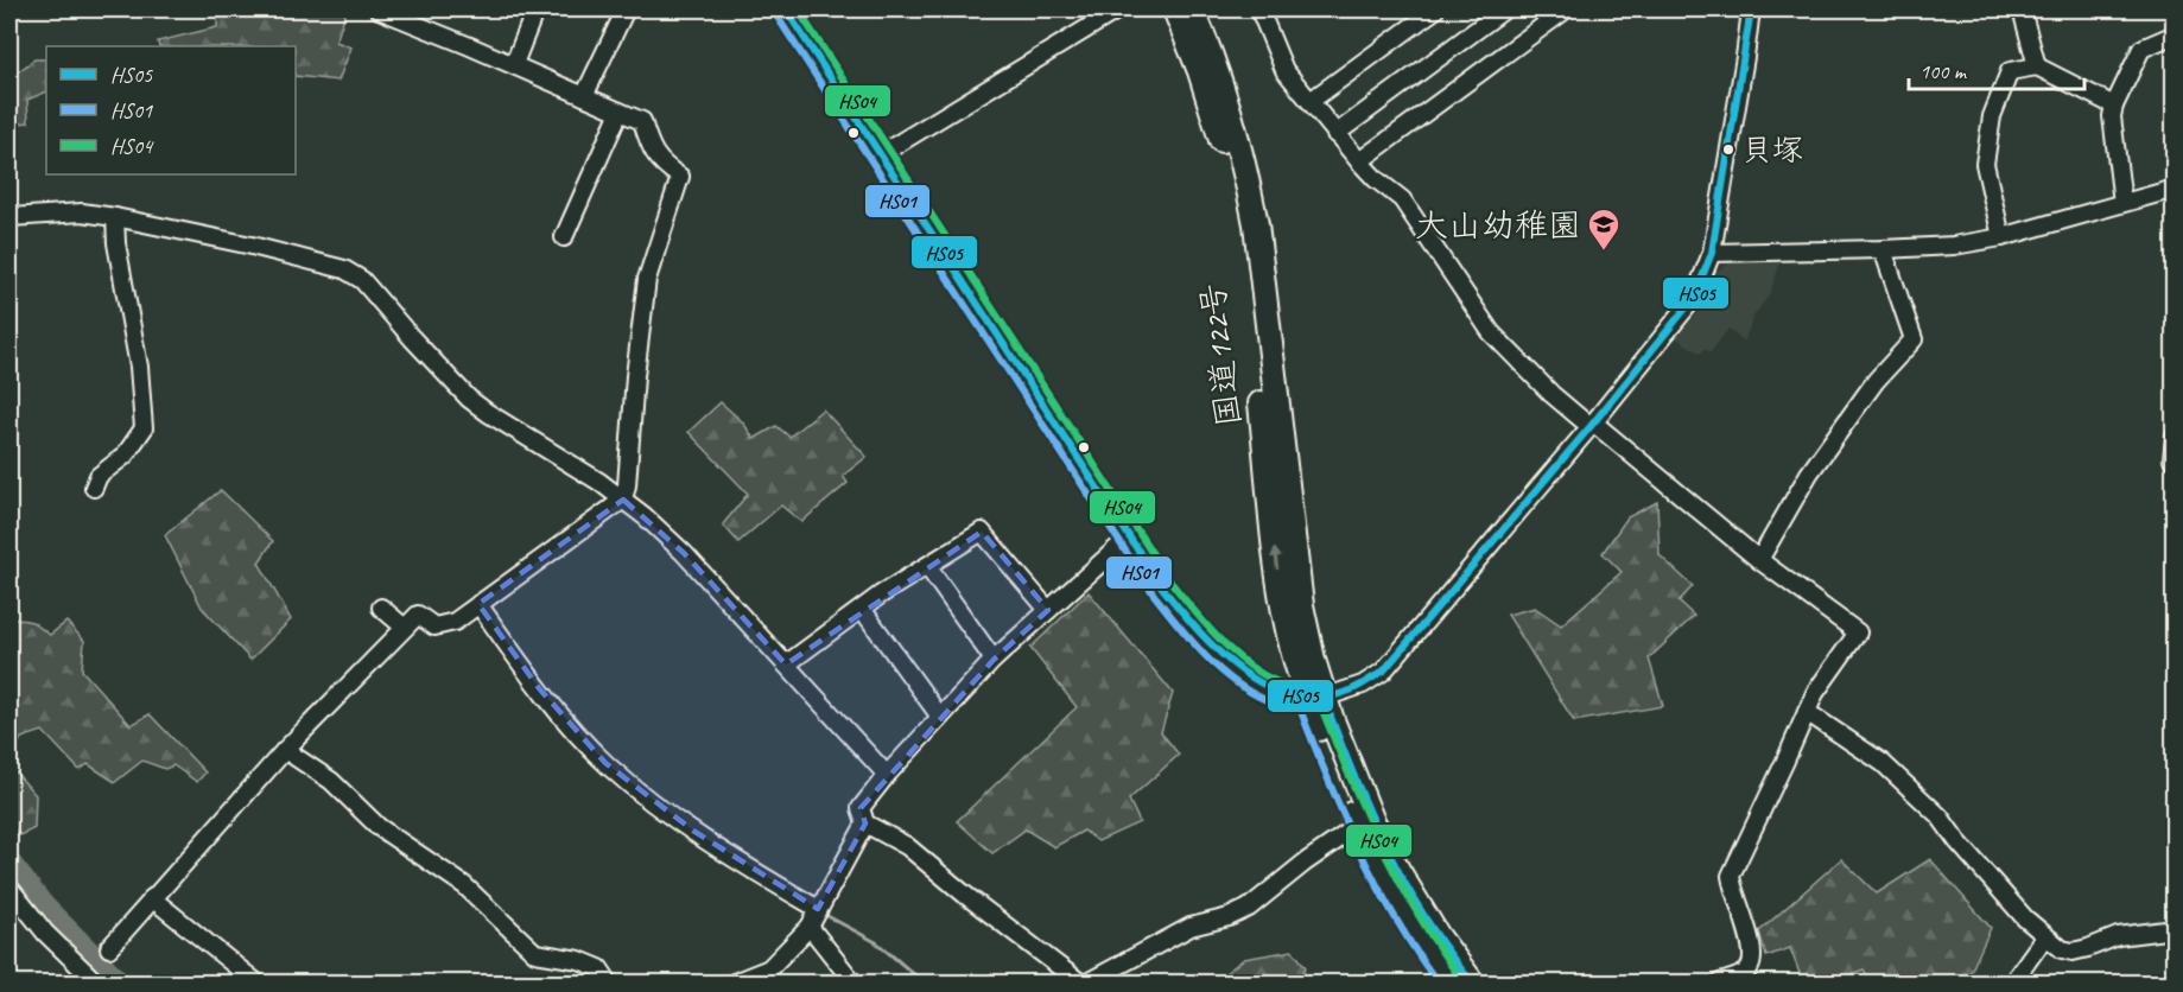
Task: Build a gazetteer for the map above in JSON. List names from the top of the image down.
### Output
{
  "streets": {
    "highway": ["国道122号"]
  },
  "places": {
    "other": ["貝塚"],
    "school or university": ["大山幼稚園"]
  },
  "lines": ["transit line HS05", "transit line HS04", "transit line HS01"],
  "legend": ["HS05", "HS01", "HS04"],
  "scale_bar": "100 m"
}
